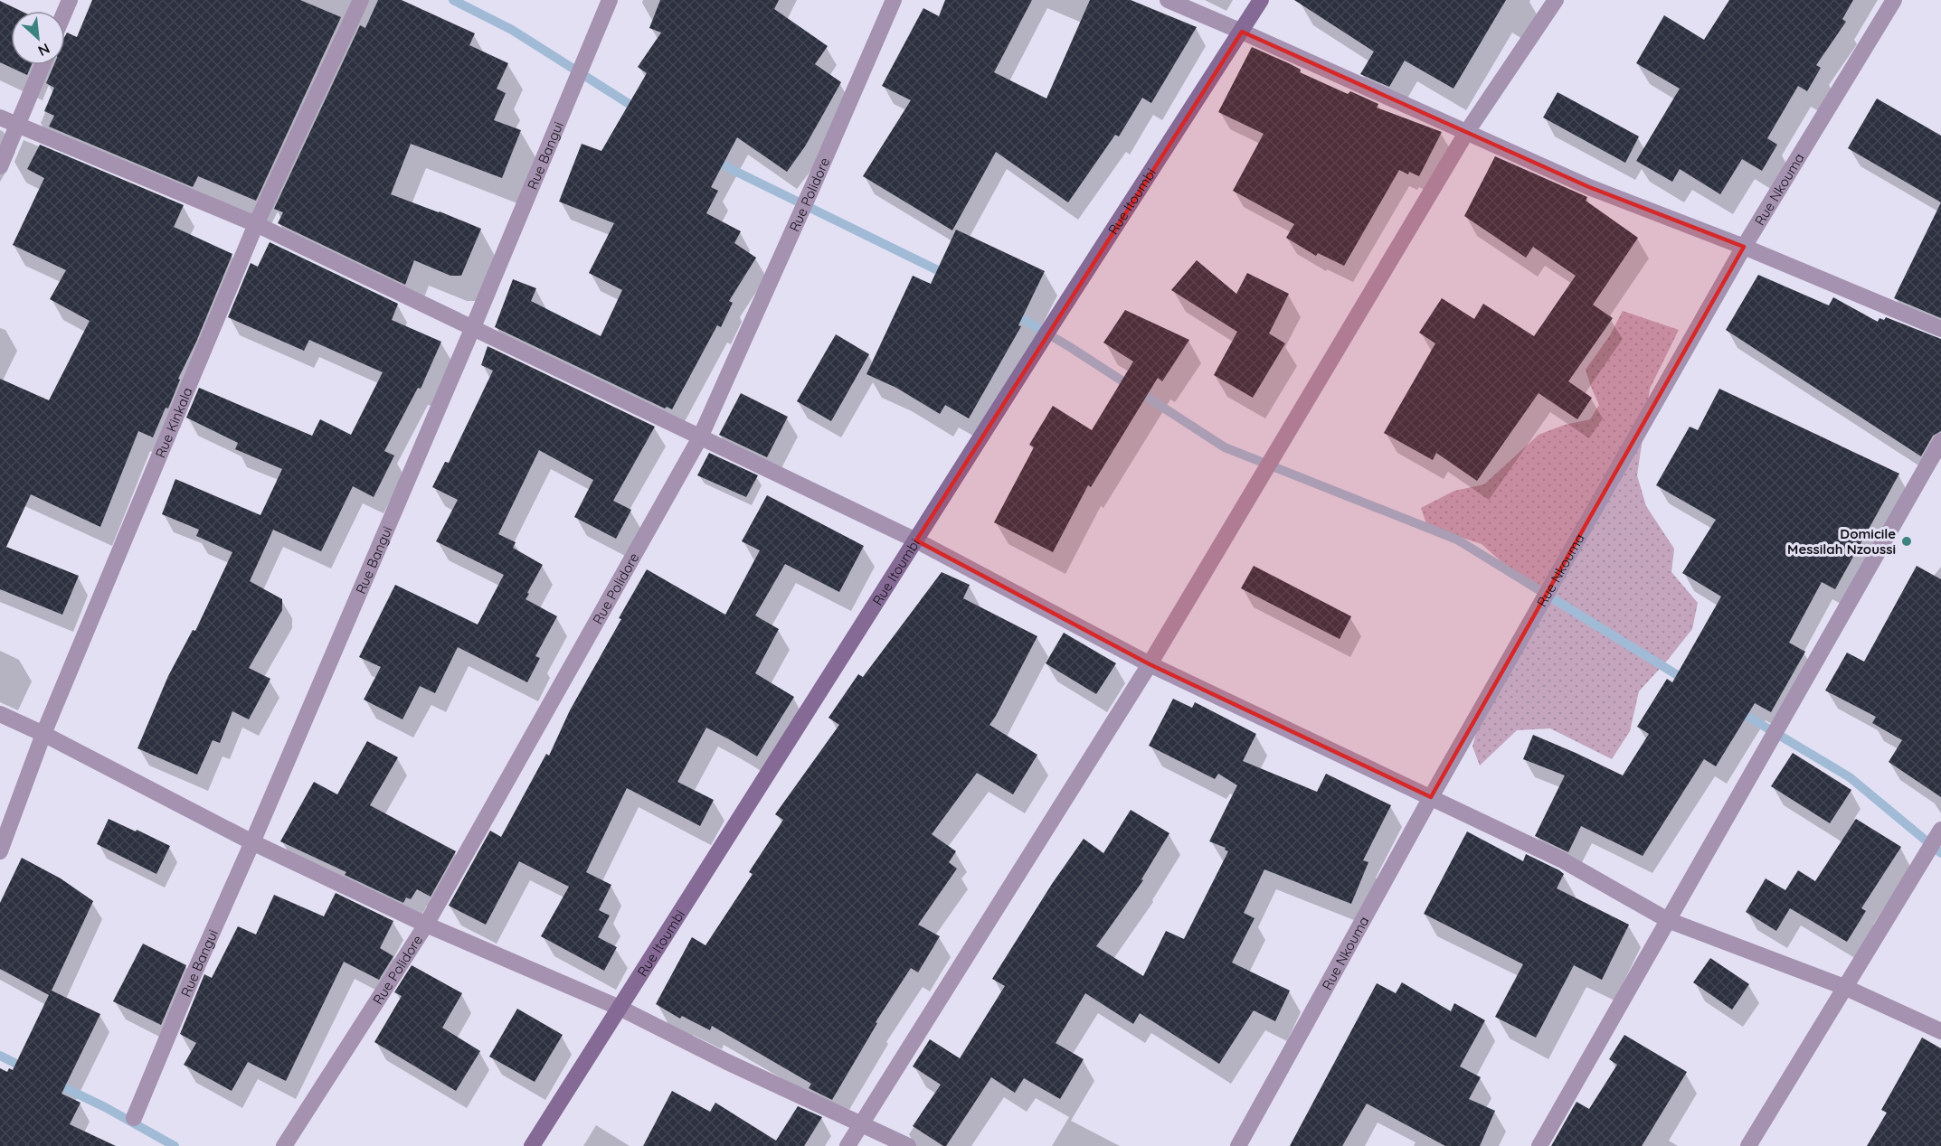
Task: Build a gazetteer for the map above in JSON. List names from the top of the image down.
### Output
{
  "streets": {
    "street": [
      "Rue Bangui",
      "Rue Nkouma",
      "Rue Polidore",
      "Rue Itoumbi",
      "Rue Kinkala"
    ]
  },
  "places": ["Domicile Messilah Nzoussi"],
  "north": "bottom right"
}
